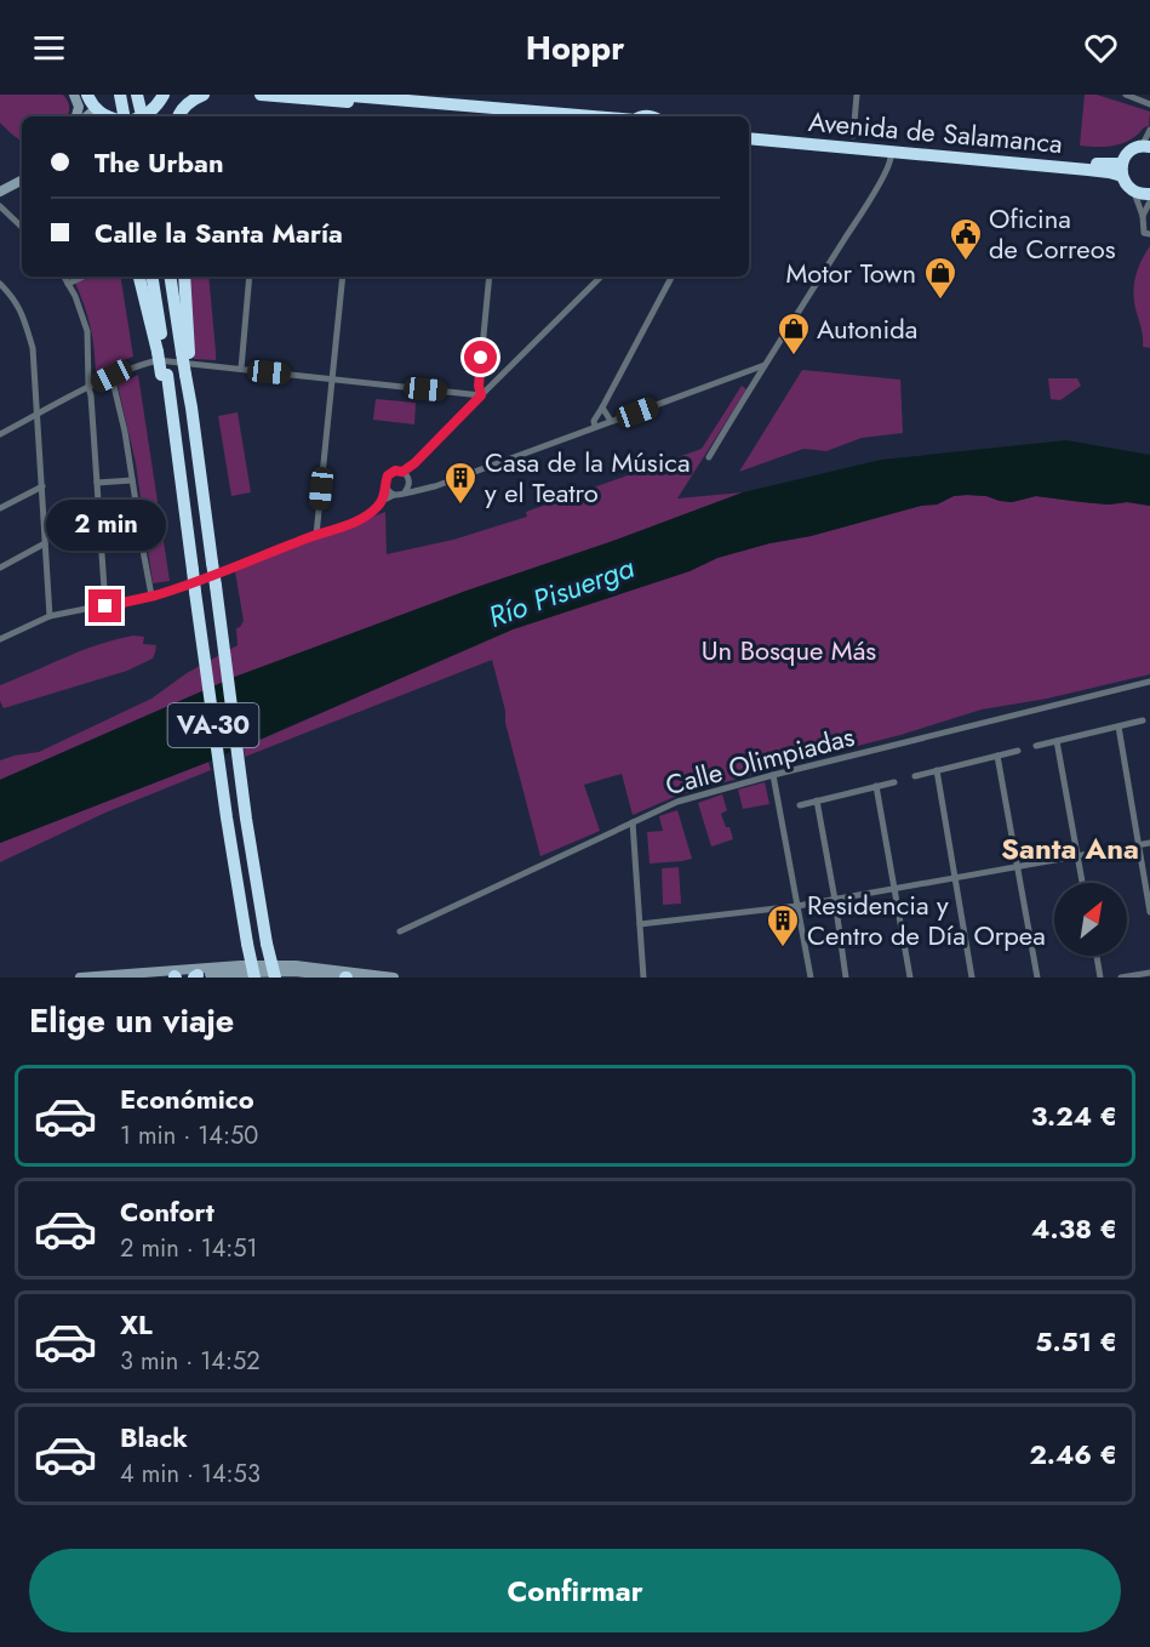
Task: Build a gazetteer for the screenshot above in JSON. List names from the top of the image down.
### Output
{
  "streets": {
    "highway": ["Avenida de Salamanca", "VA-30"],
    "street": ["Calle Olimpiadas"]
  },
  "districts": ["Santa Ana"],
  "water": ["Río Pisuerga"],
  "parks": ["Un Bosque Más"],
  "places": {
    "public building": ["Oficina de Correos"],
    "shop": ["Motor Town", "Autonida"],
    "building": ["Casa de la Música y el Teatro", "Residencia y Centro de Día Orpea"]
  },
  "north": "top right",
  "page": {
    "header": "Hoppr",
    "banner": ["The Urban", "Calle la Santa María"],
    "bubble": "2 min",
    "heading": "Elige un viaje",
    "list": [
      {
        "name": "Económico",
        "note": "1 min · 14:50",
        "value": "3.24 €"
      },
      {
        "name": "Confort",
        "note": "2 min · 14:51",
        "value": "4.38 €"
      },
      {
        "name": "XL",
        "note": "3 min · 14:52",
        "value": "5.51 €"
      },
      {
        "name": "Black",
        "note": "4 min · 14:53",
        "value": "2.46 €"
      }
    ],
    "buttons": "Confirmar"
  }
}
